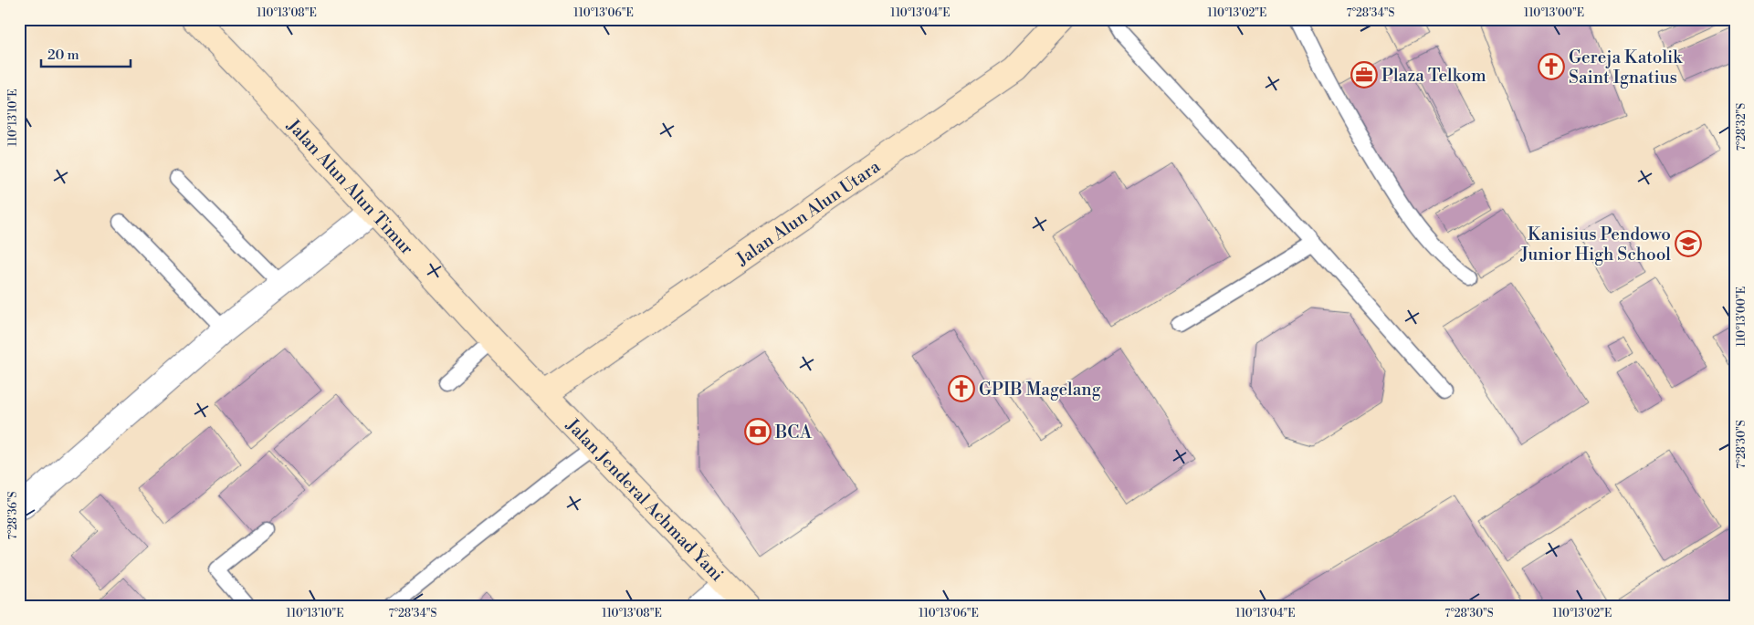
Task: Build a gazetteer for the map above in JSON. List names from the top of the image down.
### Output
{
  "streets": {
    "main road": ["Jalan Alun Alun Timur", "Jalan Alun Alun Utara", "Jalan Jenderal Achmad Yani"]
  },
  "crossings": [
    ["Jalan Alun Alun Timur", "Jalan Alun Alun Utara"],
    ["Jalan Alun Alun Timur", "Jalan Jenderal Achmad Yani"],
    ["Jalan Alun Alun Utara", "Jalan Jenderal Achmad Yani"]
  ],
  "places": {
    "church": ["Gereja Katolik Saint Ignatius", "GPIB Magelang"],
    "office": ["Plaza Telkom"],
    "school or university": ["Kanisius Pendowo Junior High School"],
    "bank": ["BCA"]
  },
  "scale_bar": "20 m",
  "coordinates": [
    "110°13'08\"E",
    "110°13'06\"E",
    "110°13'04\"E",
    "110°13'02\"E",
    "7°28'34\"S",
    "110°13'00\"E",
    "110°13'10\"E",
    "7°28'32\"S",
    "7°28'30\"S",
    "7°28'36\"S"
  ]
}
